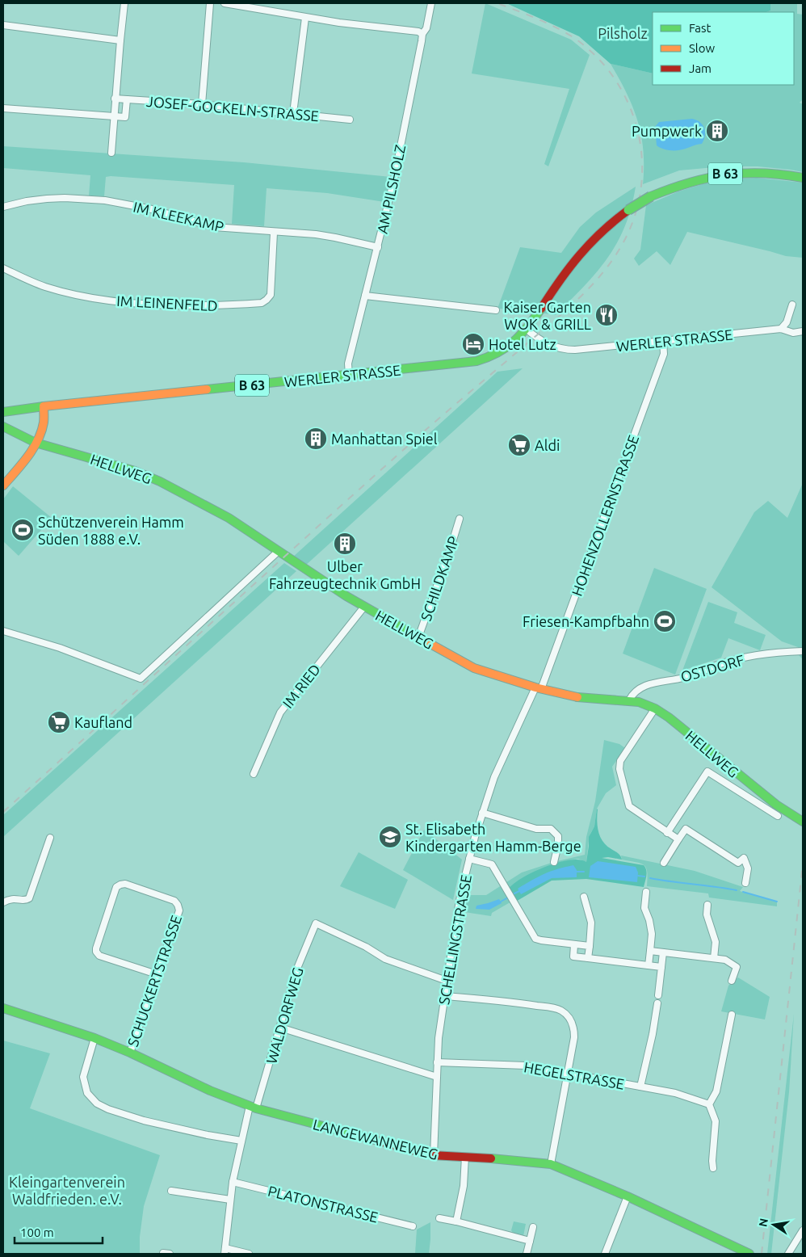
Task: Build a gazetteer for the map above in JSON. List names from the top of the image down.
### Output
{
  "streets": {
    "street": [
      "JOSEF-GOCKELN-STRASSE",
      "B 63",
      "AM PILSHOLZ",
      "IM KLEEKAMP",
      "IM LEINENFELD",
      "WERLER STRASSE",
      "HELLWEG",
      "HOHENZOLLERNSTRASSE",
      "SCHILDKAMP",
      "OSTDORF",
      "IM RIED",
      "SCHELLINGSTRASSE",
      "SCHUCKERTSTRASSE",
      "WALDORFWEG",
      "HEGELSTRASSE",
      "LANGEWANNEWEG",
      "PLATONSTRASSE"
    ]
  },
  "crossings": [
    ["AM PILSHOLZ", "IM KLEEKAMP"],
    ["AM PILSHOLZ", "WERLER STRASSE"],
    ["IM KLEEKAMP", "IM LEINENFELD"],
    ["WERLER STRASSE", "HOHENZOLLERNSTRASSE"],
    ["HELLWEG", "HOHENZOLLERNSTRASSE"],
    ["HELLWEG", "SCHILDKAMP"],
    ["HELLWEG", "OSTDORF"],
    ["HELLWEG", "IM RIED"],
    ["HELLWEG", "SCHELLINGSTRASSE"],
    ["HOHENZOLLERNSTRASSE", "SCHELLINGSTRASSE"],
    ["SCHELLINGSTRASSE", "WALDORFWEG"],
    ["SCHELLINGSTRASSE", "HEGELSTRASSE"],
    ["SCHELLINGSTRASSE", "LANGEWANNEWEG"],
    ["SCHUCKERTSTRASSE", "LANGEWANNEWEG"],
    ["WALDORFWEG", "LANGEWANNEWEG"],
    ["WALDORFWEG", "PLATONSTRASSE"]
  ],
  "parks": ["Pilsholz", "Kleingartenverein Waldfrieden. e.V."],
  "places": {
    "building": ["Pumpwerk", "Manhattan Spiel", "Ulber Fahrzeugtechnik GmbH"],
    "restaurant": ["Kaiser Garten WOK & GRILL"],
    "hotel": ["Hotel Lutz"],
    "supermarket": ["Aldi", "Kaufland"],
    "sports": ["Schützenverein Hamm Süden 1888 e.V.", "Friesen-Kampfbahn"],
    "school or university": ["St. Elisabeth Kindergarten Hamm-Berge"]
  },
  "legend": ["Fast", "Slow", "Jam"],
  "scale_bar": "100 m",
  "north": "left"
}
